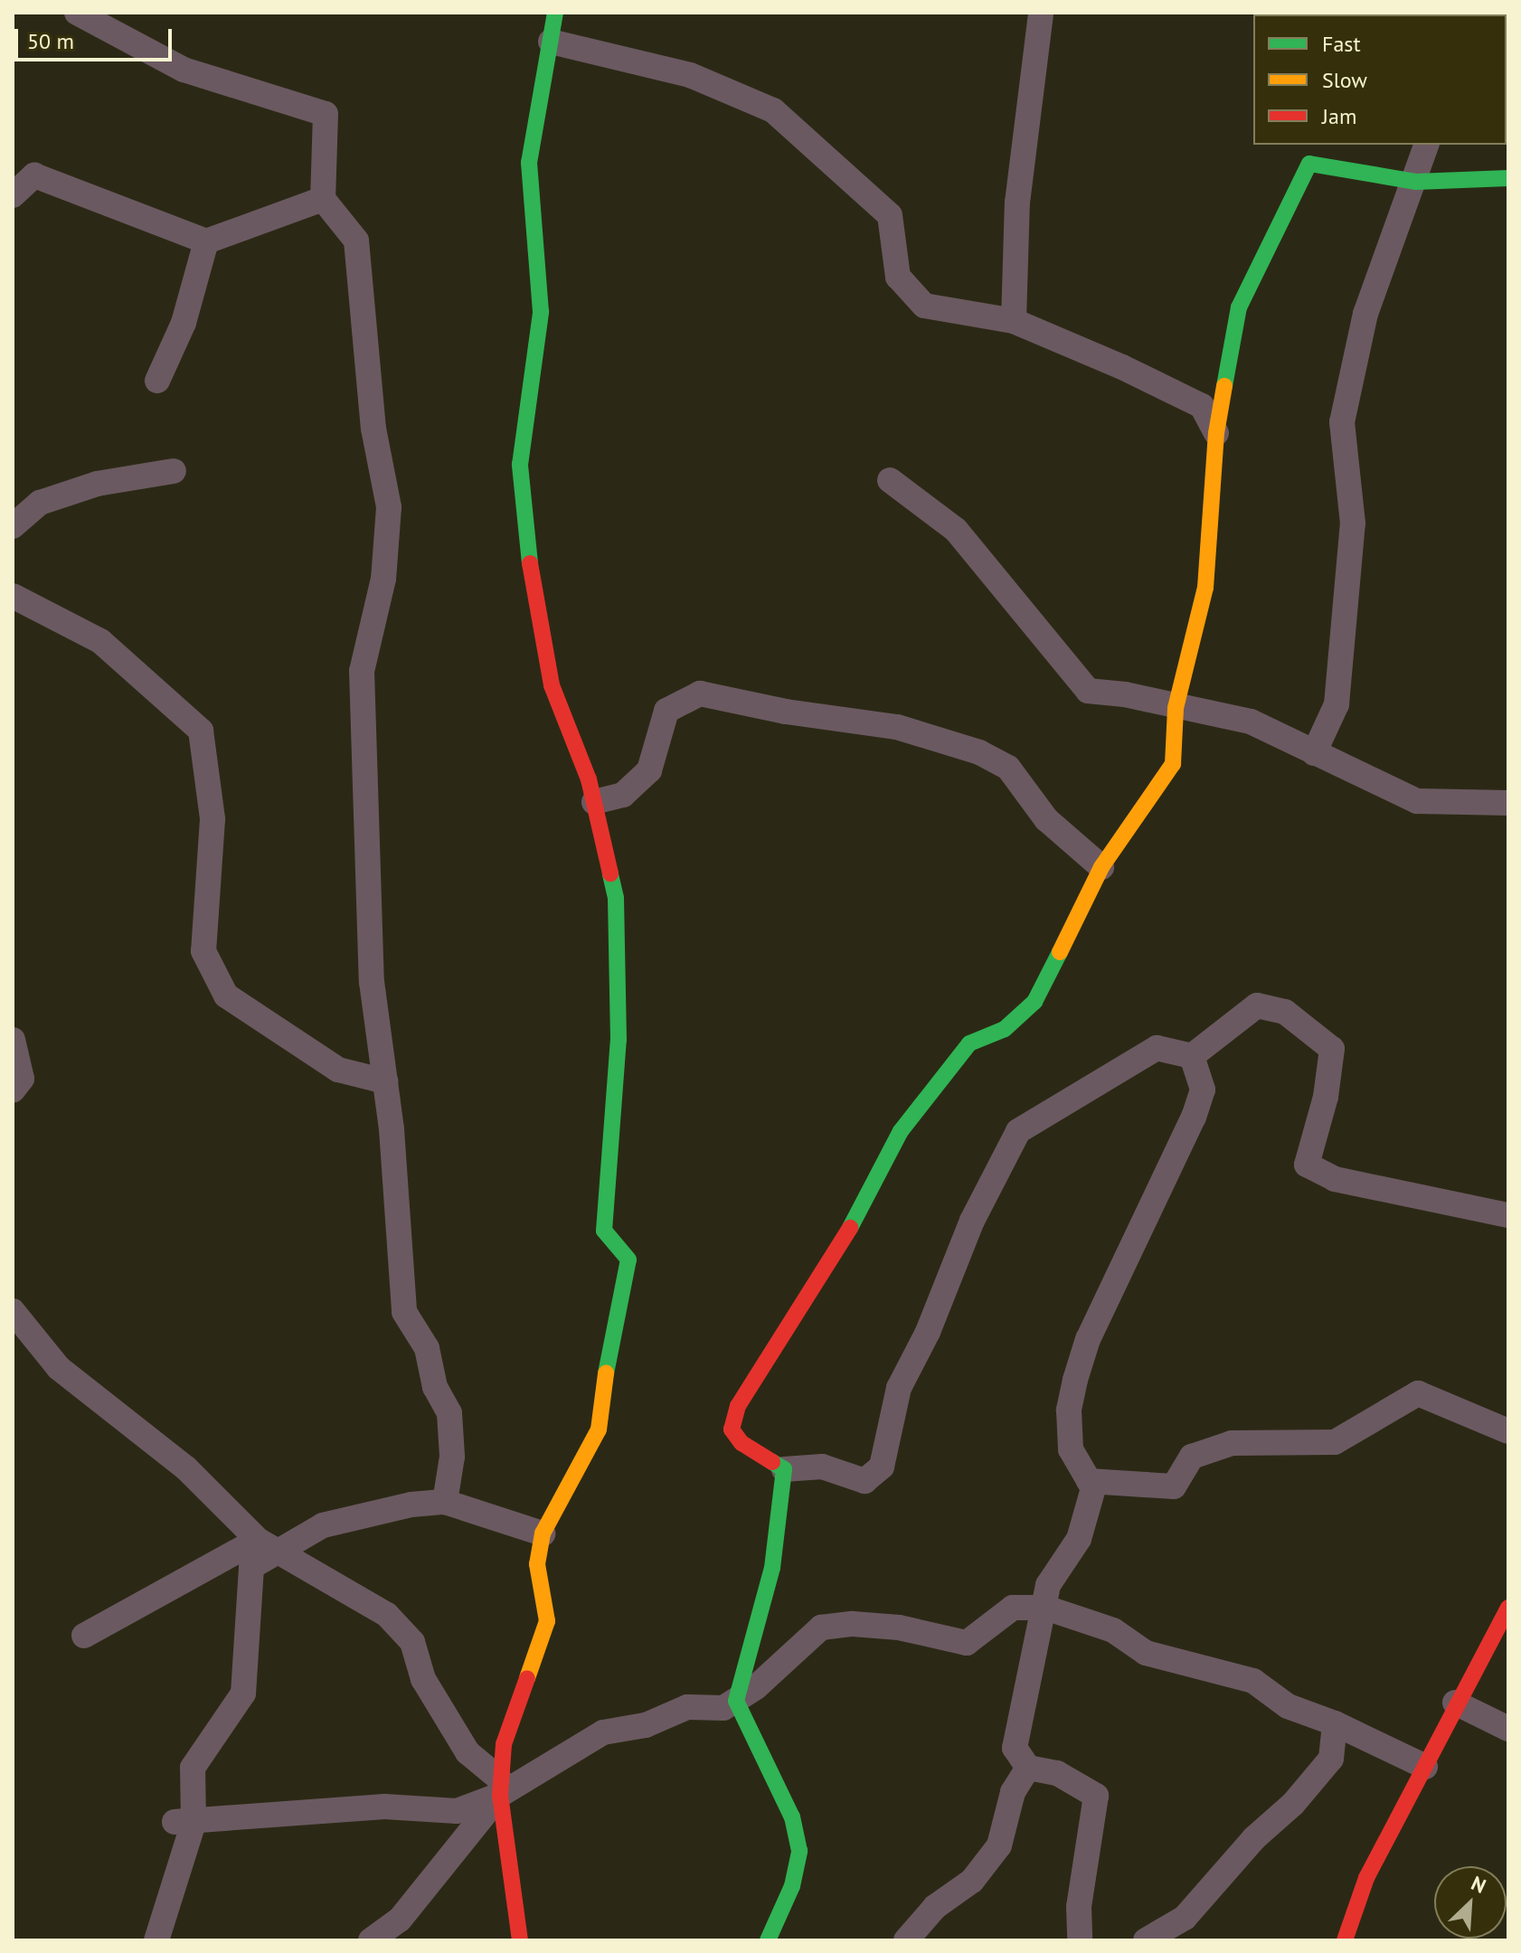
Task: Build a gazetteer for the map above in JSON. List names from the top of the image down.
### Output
{
  "legend": ["Fast", "Slow", "Jam"],
  "scale_bar": "50 m",
  "north": "top right"
}
